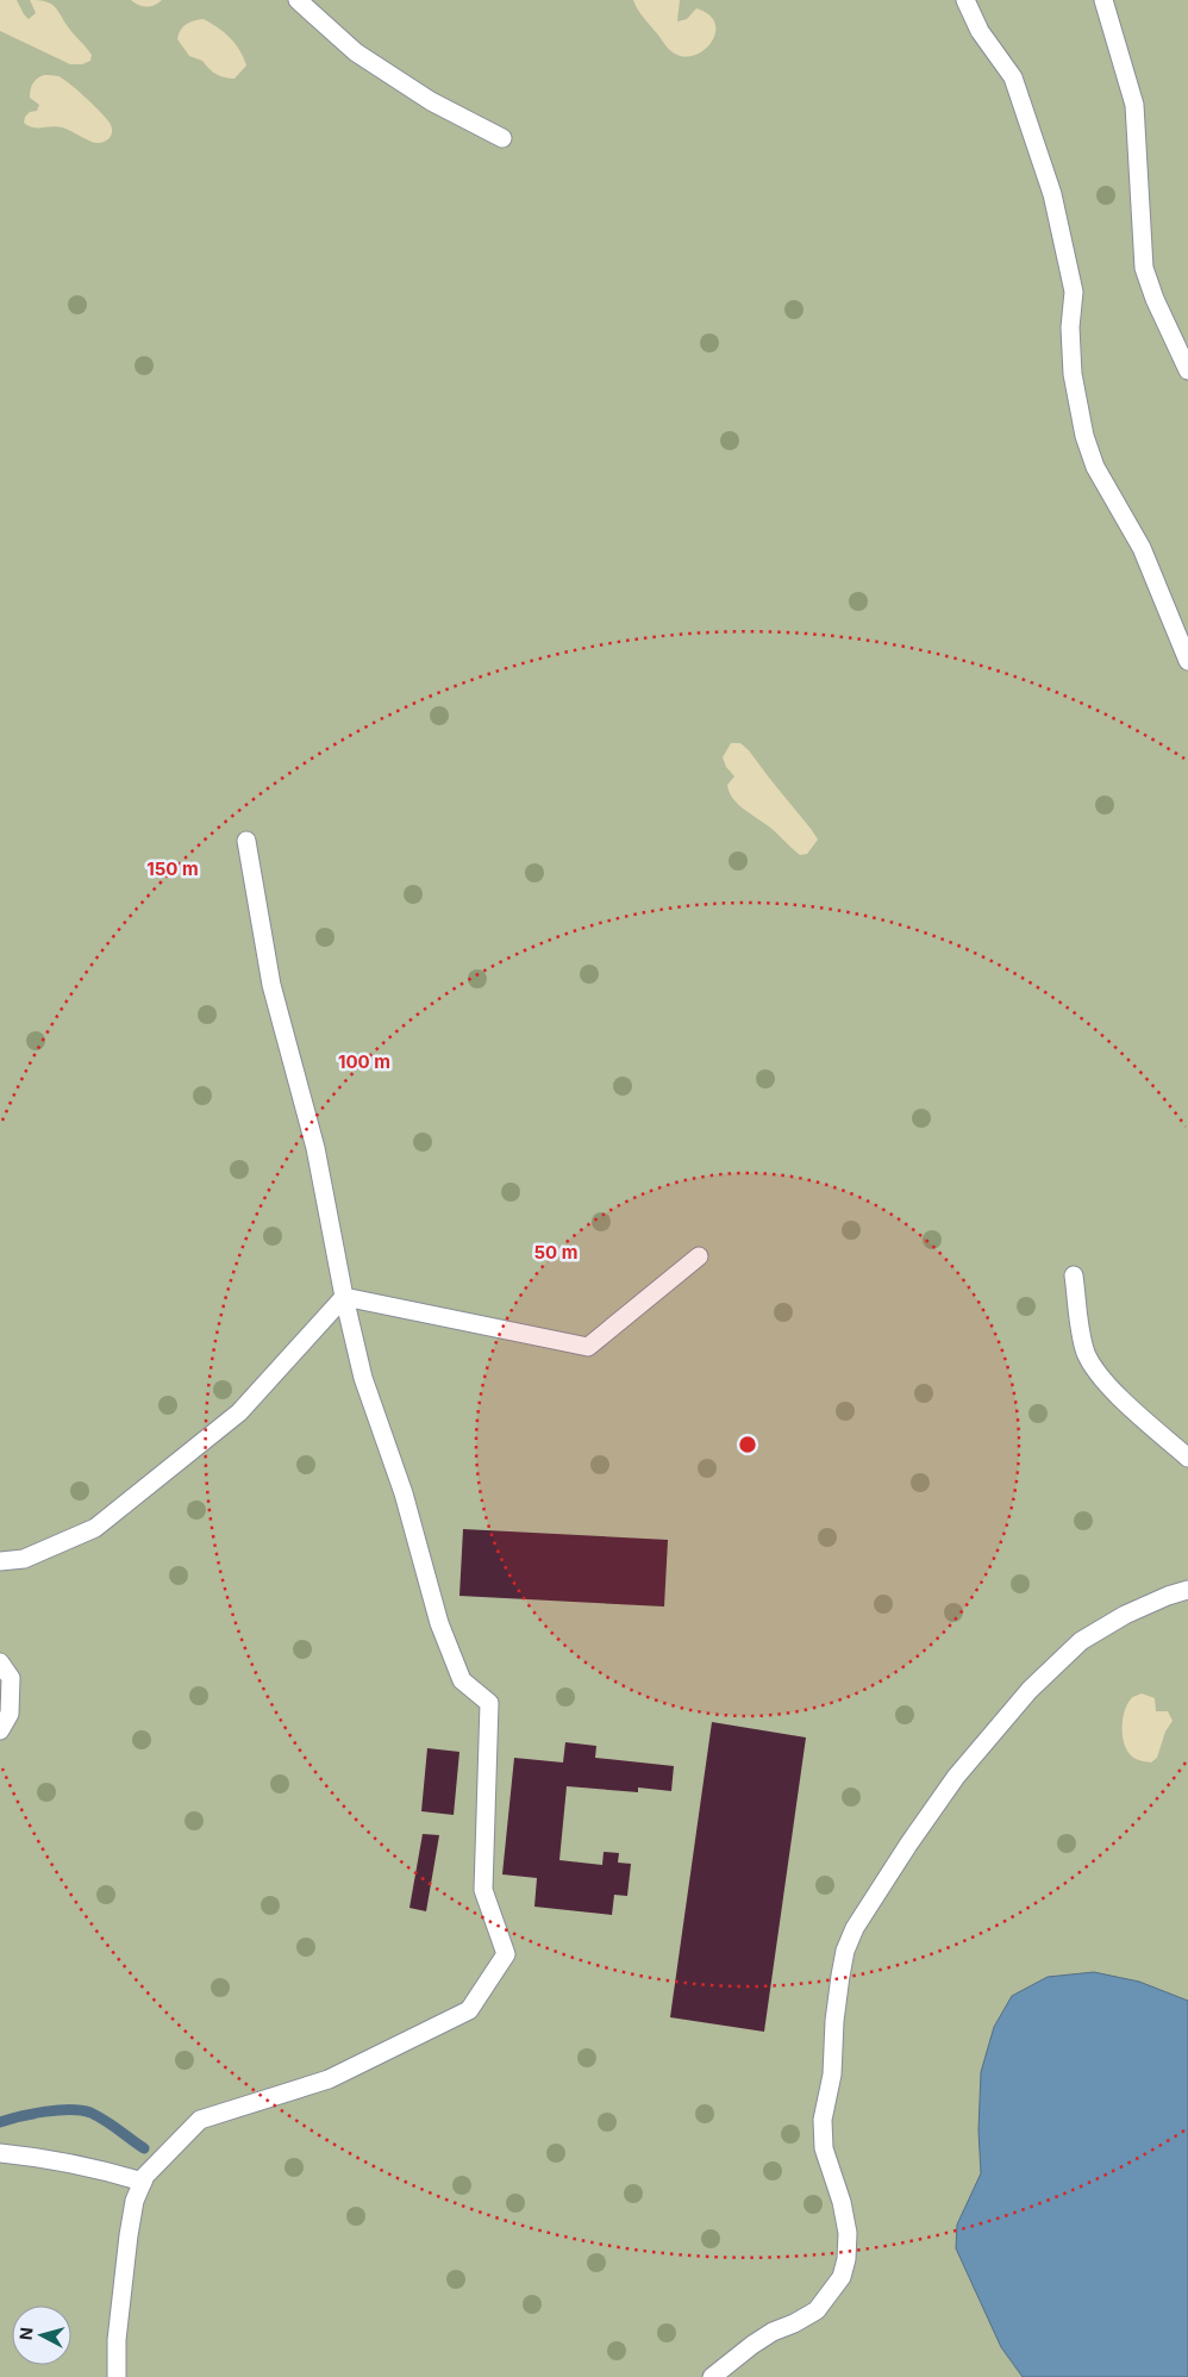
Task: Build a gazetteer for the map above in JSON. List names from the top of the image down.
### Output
{
  "north": "left",
  "rings": ["150 m", "100 m", "50 m"]
}
